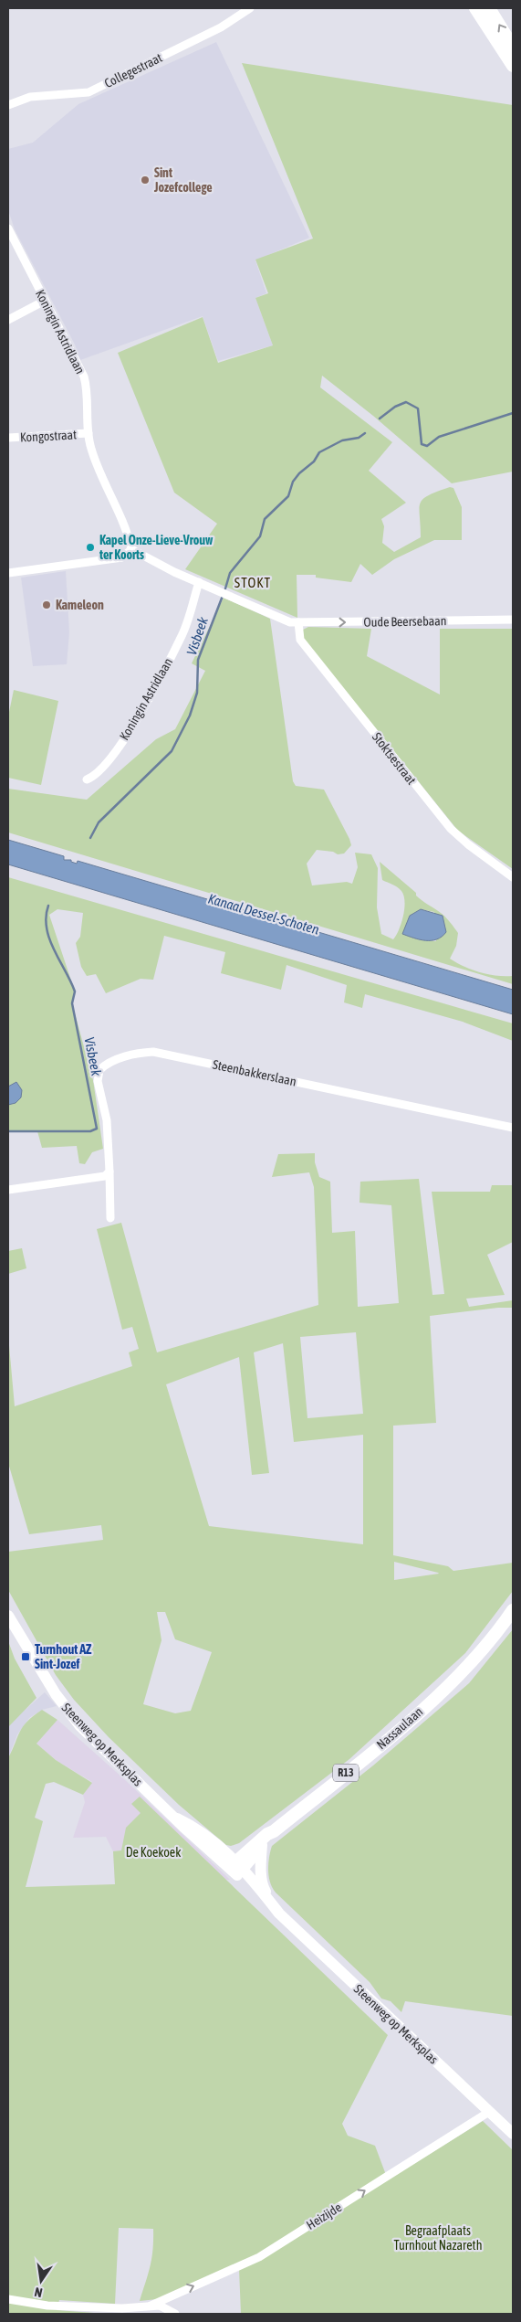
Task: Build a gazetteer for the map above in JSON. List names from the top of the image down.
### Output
{
  "streets": {
    "main road": ["Nassaulaan", "Steenweg op Merksplas", "R13"],
    "street": [
      "Collegestraat",
      "Koningin Astridlaan",
      "Kongostraat",
      "Oude Beersebaan",
      "Stoktsestraat",
      "Steenbakkerslaan",
      "Heizijde"
    ]
  },
  "crossings": [
    ["Koningin Astridlaan", "Kongostraat"],
    ["Oude Beersebaan", "Stoktsestraat"],
    ["Nassaulaan", "Steenweg op Merksplas"],
    ["Steenweg op Merksplas", "Heizijde"]
  ],
  "one_way": ["Oude Beersebaan", "Heizijde"],
  "districts": ["STOKT"],
  "water": ["Visbeek", "Kanaal Dessel-Schoten"],
  "parks": ["De Koekoek", "Begraafplaats Turnhout Nazareth"],
  "places": {
    "other": ["Sint Jozefcollege", "Kapel Onze-Lieve-Vrouw ter Koorts", "Kameleon"],
    "transit": ["Turnhout AZ Sint-Jozef"]
  },
  "north": "bottom"
}
